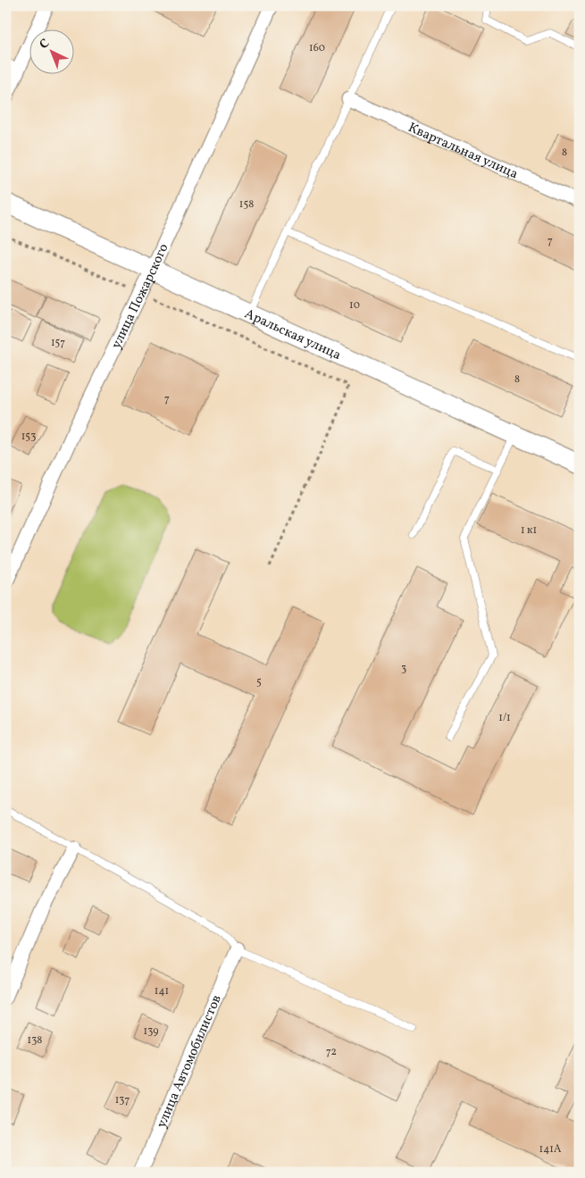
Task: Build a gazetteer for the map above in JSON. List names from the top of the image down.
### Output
{
  "streets": {
    "street": [
      "Квартальная улица",
      "улица Пожарского",
      "Аральская улица",
      "улица Автомобилистов"
    ]
  },
  "crossings": [
    ["улица Пожарского", "Аральская улица"]
  ],
  "house_numbers": [
    "160",
    "8",
    "158",
    "7",
    "10",
    "157",
    "8",
    "7",
    "153",
    "1 к1",
    "3",
    "5",
    "1/1",
    "141",
    "139",
    "138",
    "72",
    "137",
    "141А"
  ],
  "north": "top left"
}
